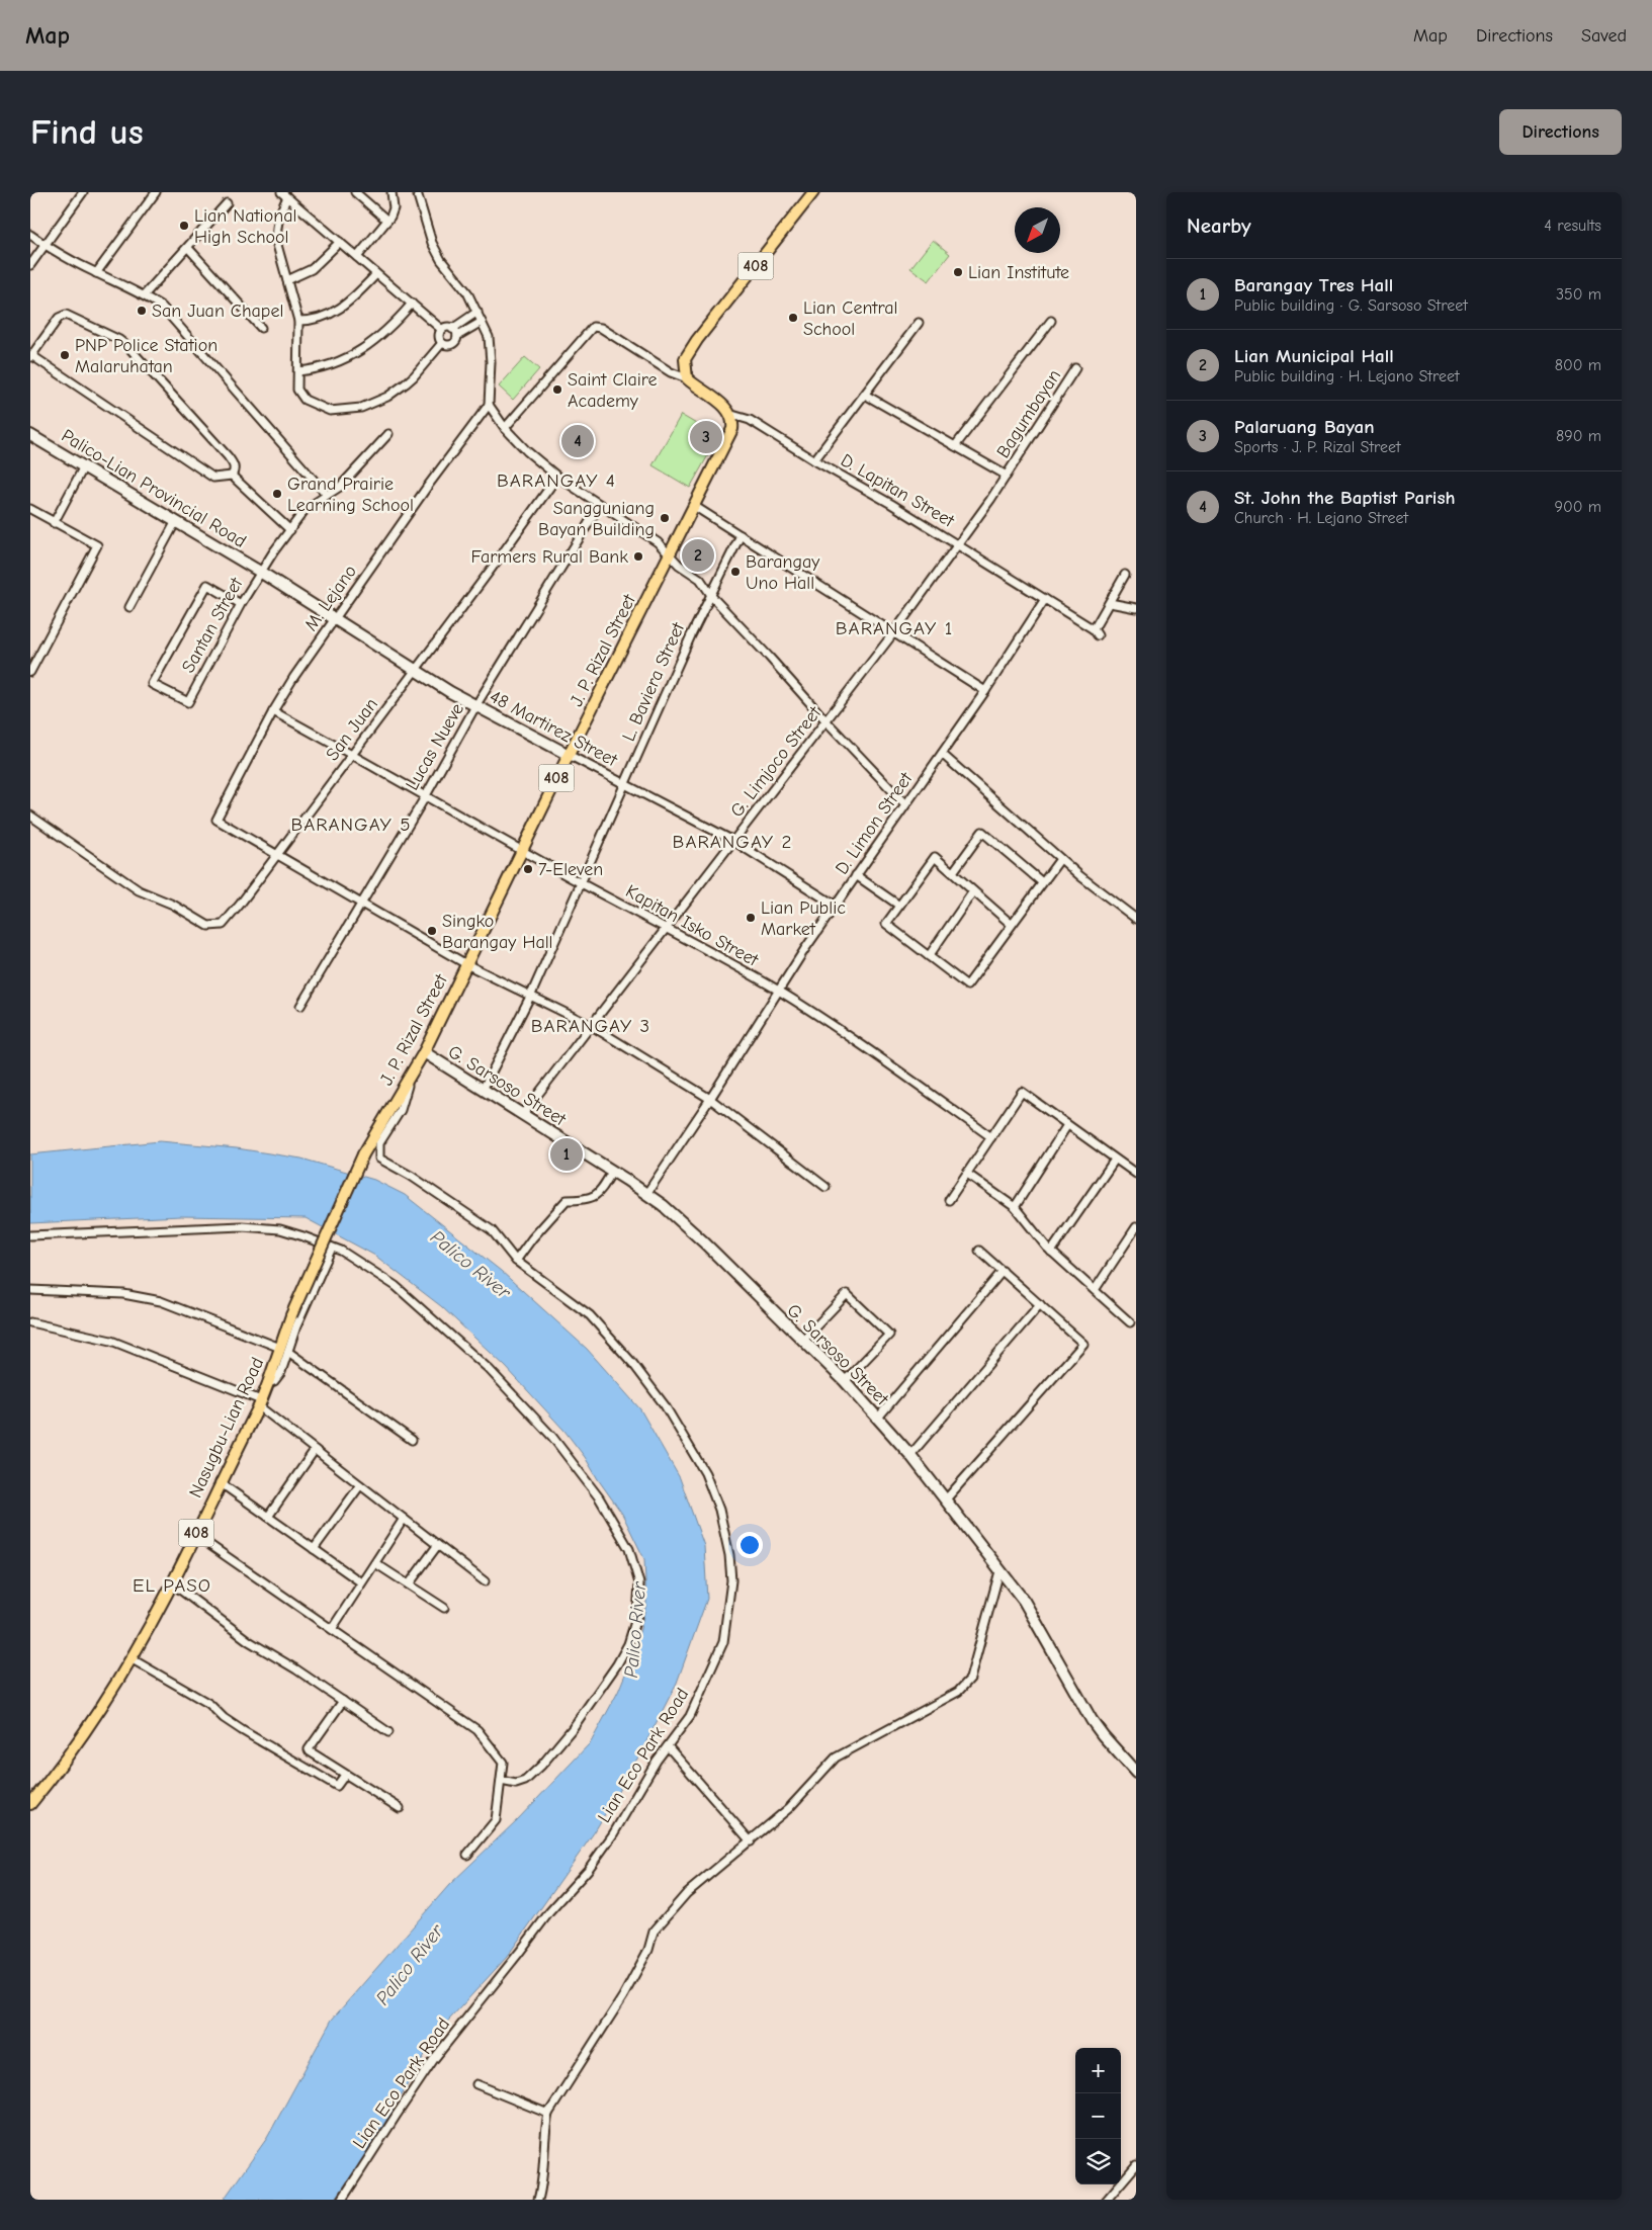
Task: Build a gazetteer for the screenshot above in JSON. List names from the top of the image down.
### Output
{
  "streets": {
    "main road": ["408", "J. P. Rizal Street", "Nasugbu-Lian Road"],
    "street": [
      "Bagumbayan",
      "Palico-Lian Provincial Road",
      "D. Lapitan Street",
      "M. Lejano",
      "Santan Street",
      "L. Baviera Street",
      "48 Martirez Street",
      "San Juan",
      "Lucas Nueve",
      "G. Limjoco Street",
      "D. Limon Street",
      "Kapitan Isko Street",
      "G. Sarsoso Street",
      "Lian Eco Park Road"
    ]
  },
  "crossings": [
    ["Bagumbayan", "G. Limjoco Street"],
    ["Palico-Lian Provincial Road", "Santan Street"],
    ["Palico-Lian Provincial Road", "48 Martirez Street"],
    ["D. Lapitan Street", "J. P. Rizal Street"],
    ["D. Lapitan Street", "G. Limjoco Street"],
    ["D. Lapitan Street", "D. Limon Street"],
    ["M. Lejano", "48 Martirez Street"],
    ["M. Lejano", "San Juan"],
    ["M. Lejano", "Kapitan Isko Street"],
    ["Santan Street", "48 Martirez Street"],
    ["J. P. Rizal Street", "48 Martirez Street"],
    ["J. P. Rizal Street", "Kapitan Isko Street"],
    ["J. P. Rizal Street", "G. Sarsoso Street"],
    ["J. P. Rizal Street", "Nasugbu-Lian Road"],
    ["J. P. Rizal Street", "Lian Eco Park Road"],
    ["L. Baviera Street", "48 Martirez Street"],
    ["L. Baviera Street", "Kapitan Isko Street"],
    ["L. Baviera Street", "G. Sarsoso Street"],
    ["48 Martirez Street", "San Juan"],
    ["48 Martirez Street", "Lucas Nueve"],
    ["48 Martirez Street", "G. Limjoco Street"],
    ["48 Martirez Street", "D. Limon Street"],
    ["San Juan", "Kapitan Isko Street"],
    ["Lucas Nueve", "Kapitan Isko Street"],
    ["G. Limjoco Street", "Kapitan Isko Street"],
    ["G. Limjoco Street", "G. Sarsoso Street"],
    ["D. Limon Street", "Kapitan Isko Street"],
    ["D. Limon Street", "G. Sarsoso Street"]
  ],
  "districts": [
    "BARANGAY 4",
    "BARANGAY 1",
    "BARANGAY 5",
    "BARANGAY 2",
    "BARANGAY 3",
    "EL PASO"
  ],
  "water": ["Palico River"],
  "places": [
    "Lian National High School",
    "Lian Institute",
    "San Juan Chapel",
    "Lian Central School",
    "PNP Police Station Malaruhatan",
    "Saint Claire Academy",
    "Grand Prairie Learning School",
    "Sangguniang Bayan Building",
    "Farmers Rural Bank",
    "Barangay Uno Hall",
    "7-Eleven",
    "Lian Public Market",
    "Singko Barangay Hall"
  ],
  "north": "bottom left",
  "page": {
    "header": "Map",
    "nav": ["Map", "Directions", "Saved"],
    "buttons": "Directions",
    "title": "Find us",
    "heading": ["Nearby", "4 results"],
    "list": [
      {
        "mark": "1",
        "name": "Barangay Tres Hall",
        "note": "Public building · G. Sarsoso Street",
        "value": "350 m"
      },
      {
        "mark": "2",
        "name": "Lian Municipal Hall",
        "note": "Public building · H. Lejano Street",
        "value": "800 m"
      },
      {
        "mark": "3",
        "name": "Palaruang Bayan",
        "note": "Sports · J. P. Rizal Street",
        "value": "890 m"
      },
      {
        "mark": "4",
        "name": "St. John the Baptist Parish",
        "note": "Church · H. Lejano Street",
        "value": "900 m"
      }
    ],
    "pins": [
      "3",
      "4",
      "2",
      "1"
    ],
    "map_buttons": ["+", "−"]
  }
}
